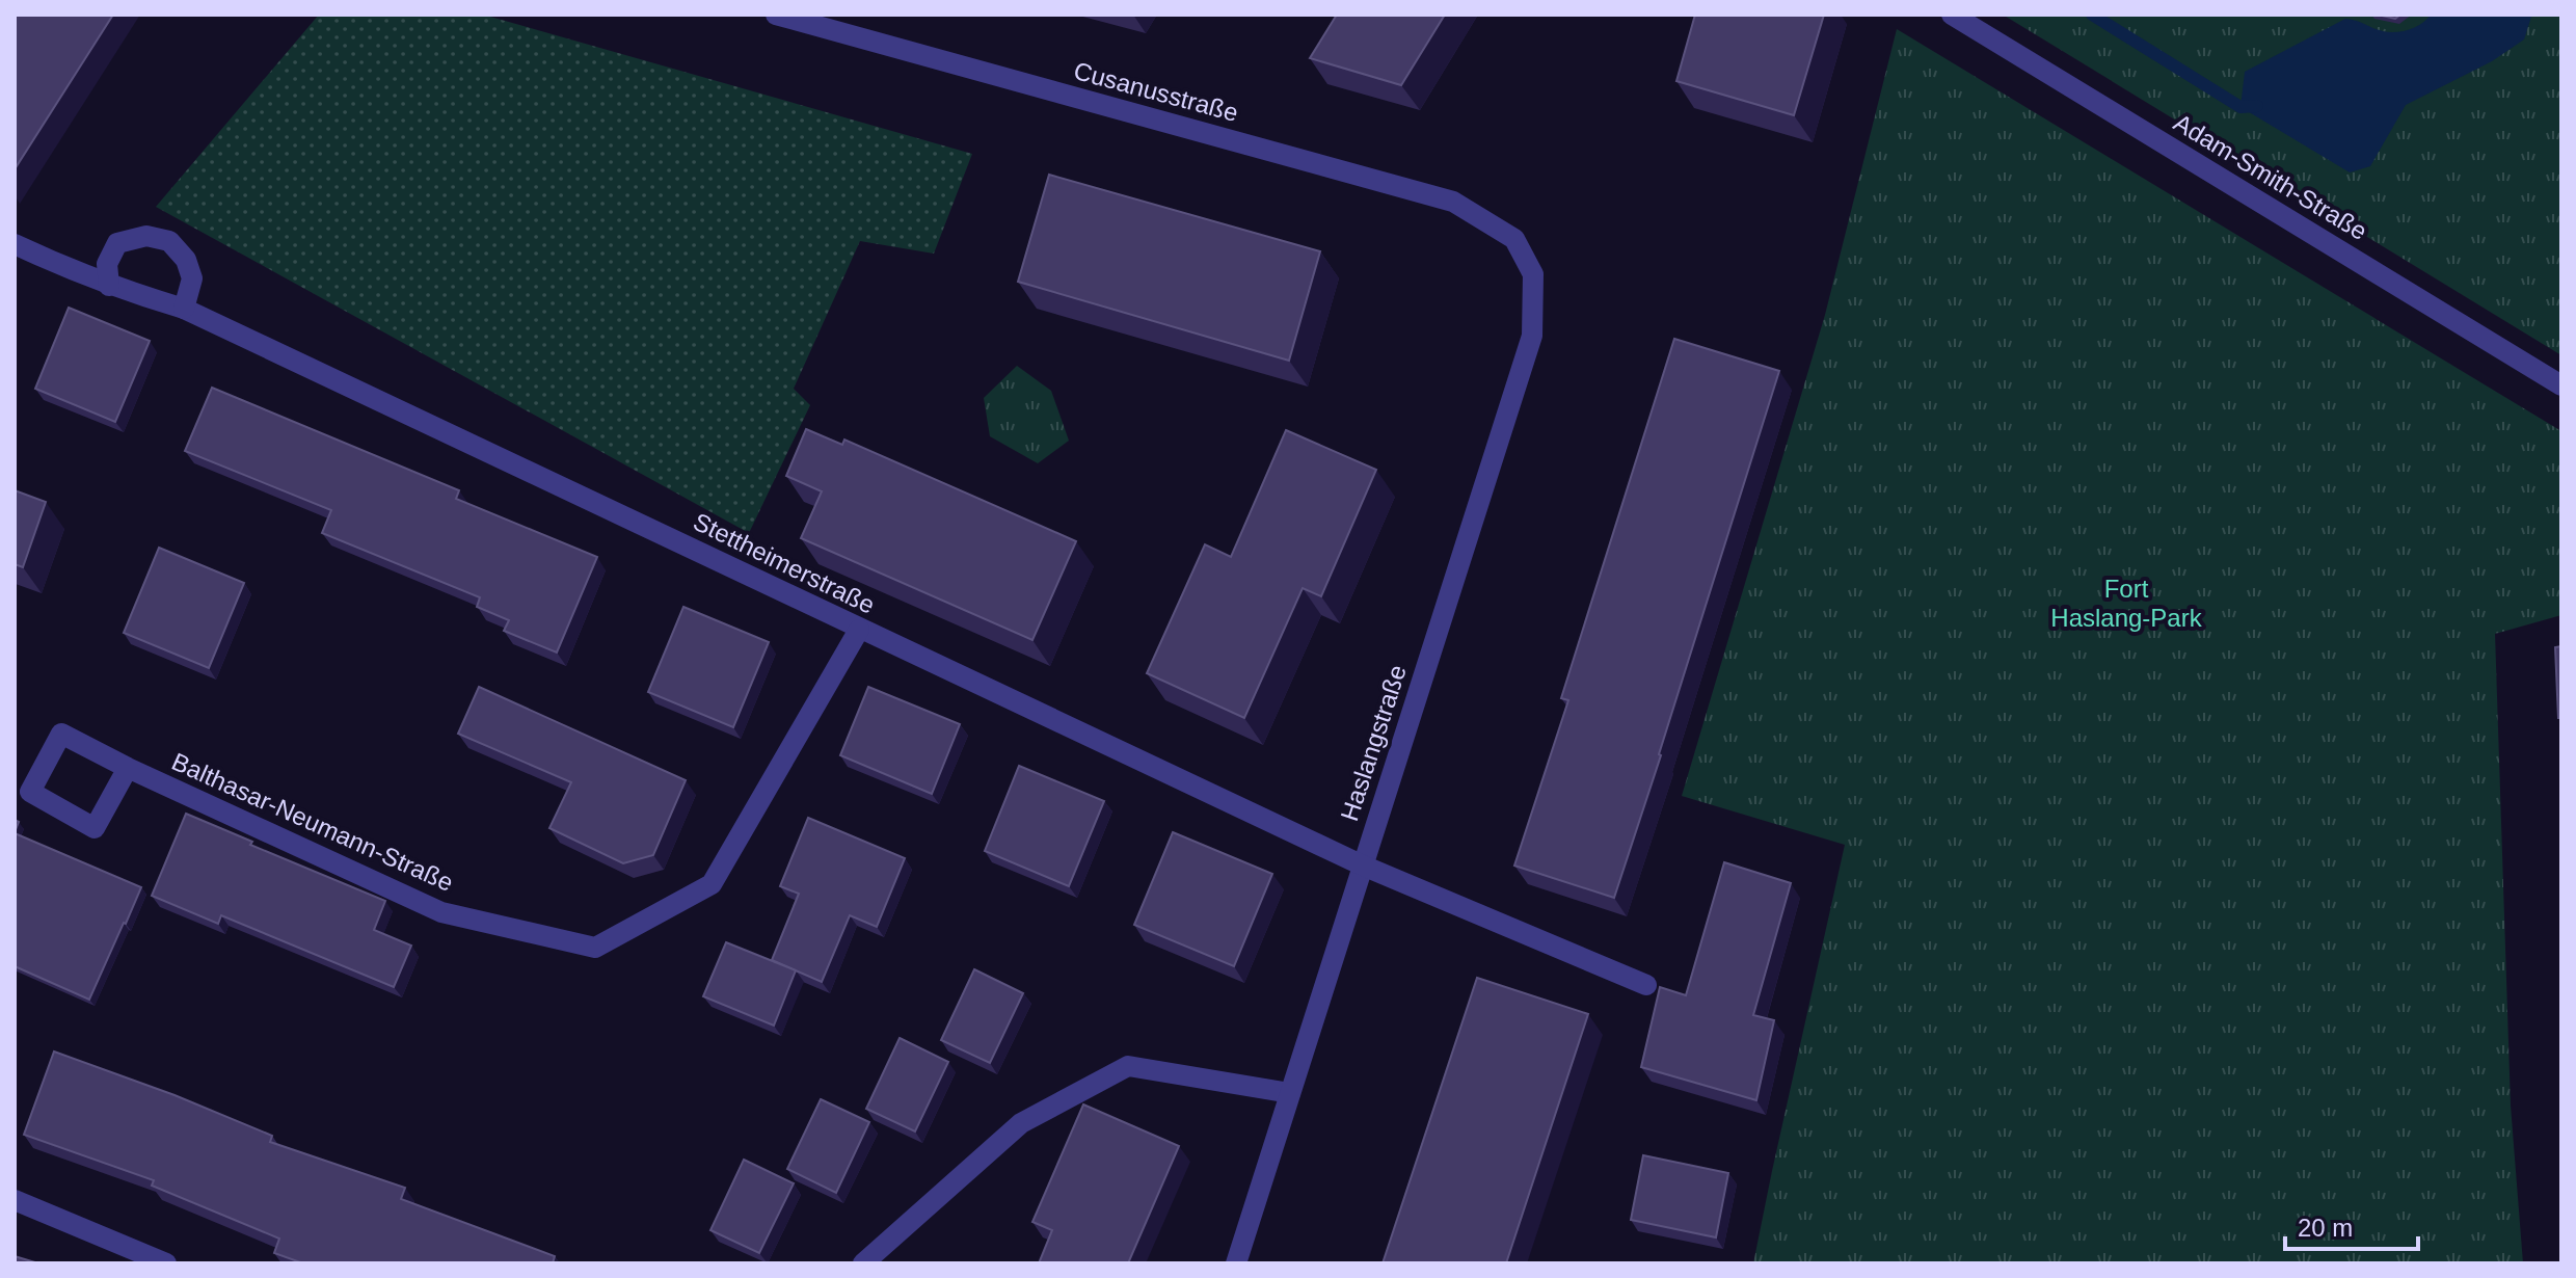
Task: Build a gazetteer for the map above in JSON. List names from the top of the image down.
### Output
{
  "streets": {
    "street": [
      "Cusanusstraße",
      "Adam-Smith-Straße",
      "Stettheimerstraße",
      "Haslangstraße",
      "Balthasar-Neumann-Straße"
    ]
  },
  "crossings": [
    ["Cusanusstraße", "Haslangstraße"],
    ["Stettheimerstraße", "Haslangstraße"],
    ["Stettheimerstraße", "Balthasar-Neumann-Straße"]
  ],
  "parks": ["Fort Haslang-Park"],
  "scale_bar": "20 m"
}
